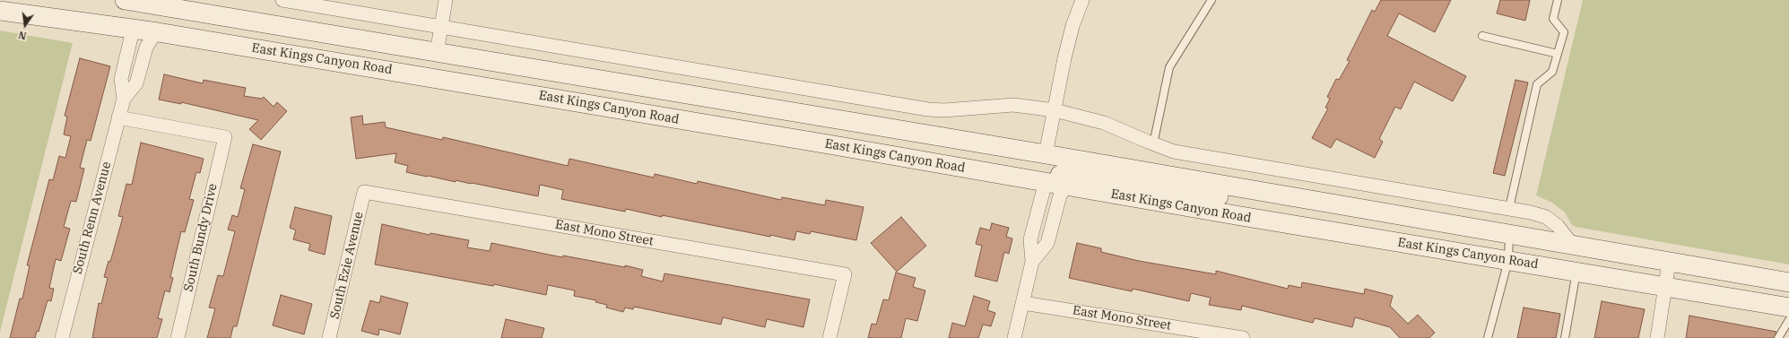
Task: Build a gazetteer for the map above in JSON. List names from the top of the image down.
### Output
{
  "streets": {
    "main road": ["East Kings Canyon Road"],
    "street": [
      "South Renn Avenue",
      "East Mono Street",
      "South Bundy Drive",
      "South Ezie Avenue"
    ]
  },
  "crossings": [
    ["East Kings Canyon Road", "South Renn Avenue"],
    ["South Renn Avenue", "South Bundy Drive"],
    ["East Mono Street", "South Ezie Avenue"]
  ],
  "north": "bottom"
}
